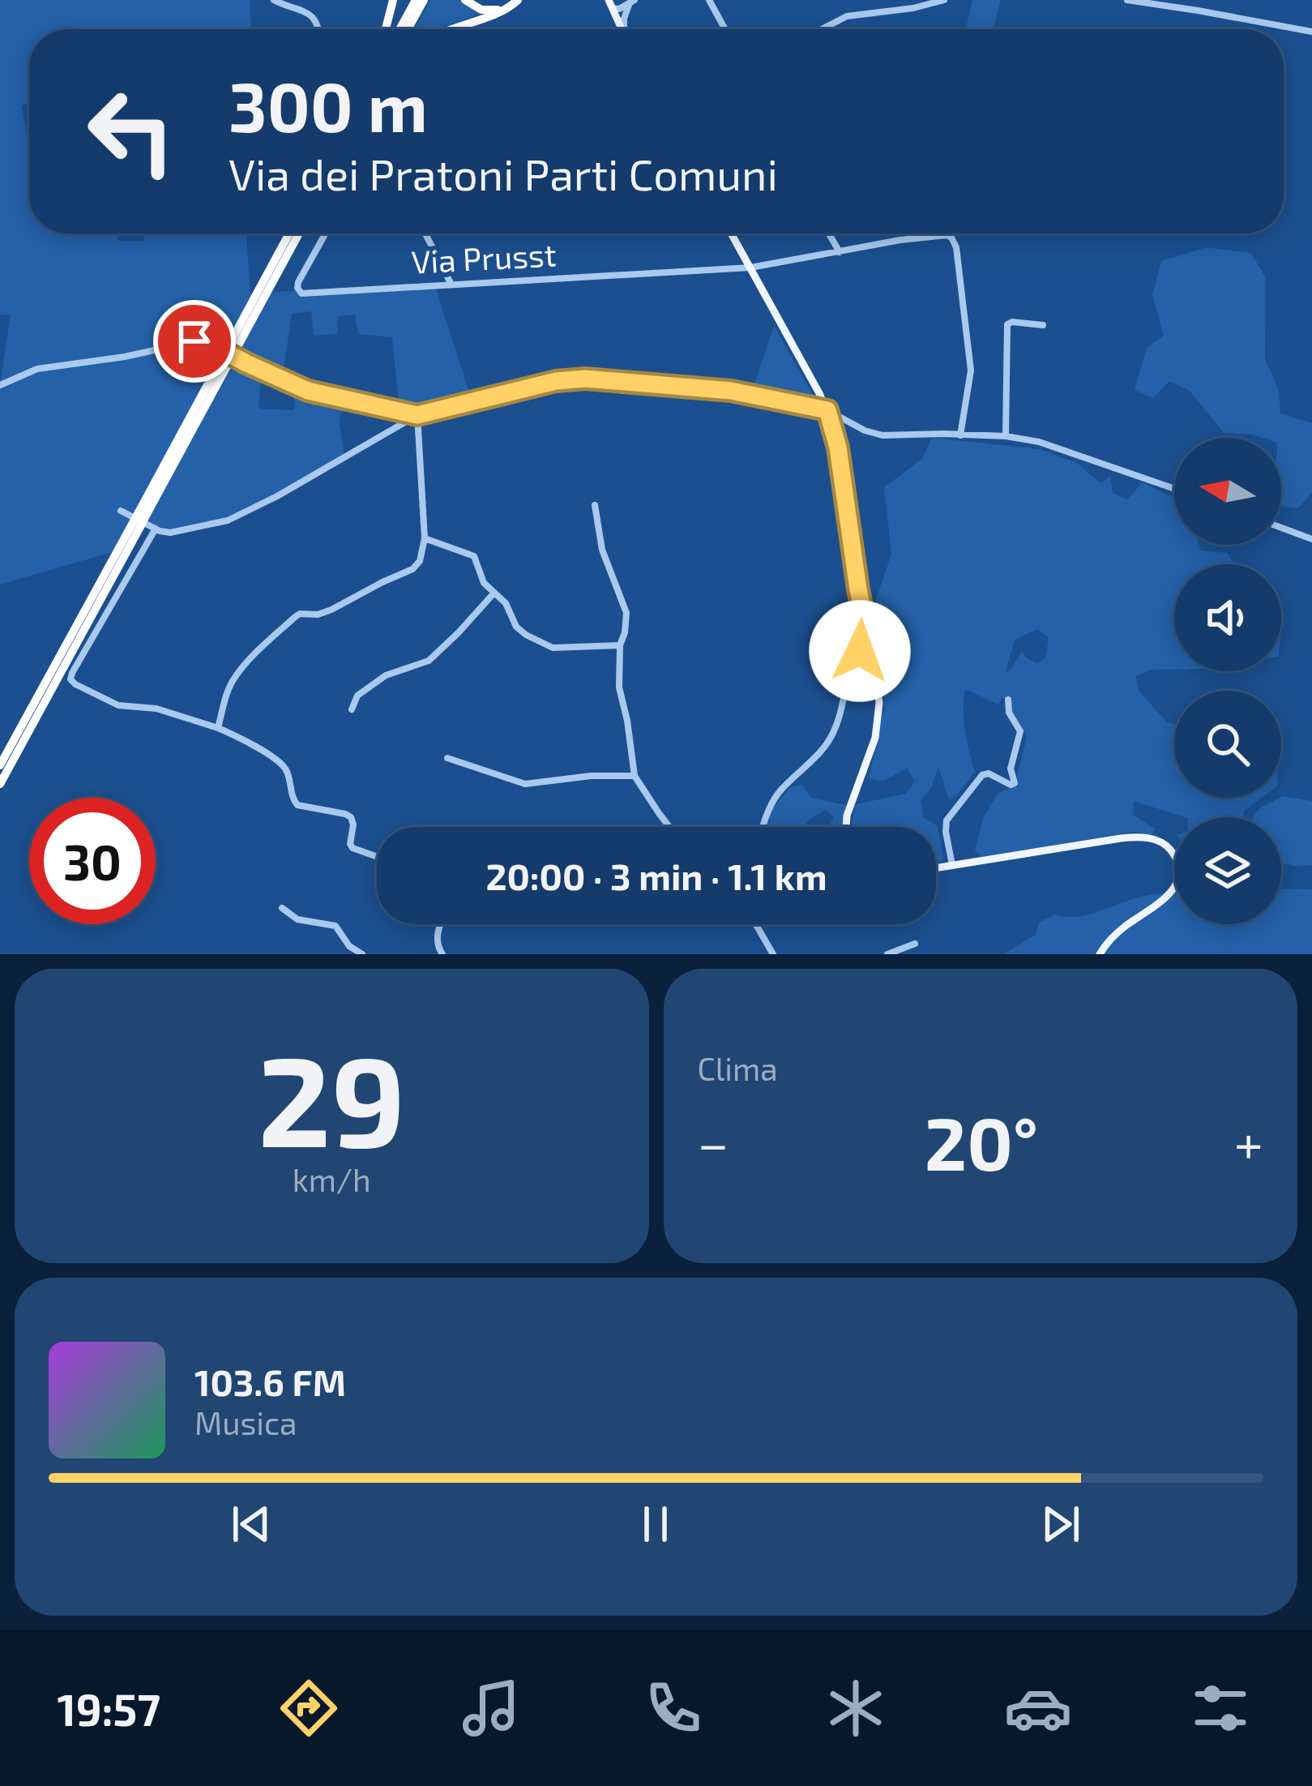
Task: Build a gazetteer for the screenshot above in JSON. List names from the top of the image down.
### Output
{
  "streets": {
    "street": ["Via Prusst"]
  },
  "north": "left",
  "page": {
    "turn": ["300 m", "Via dei Pratoni Parti Comuni"],
    "limit": "30",
    "trip": "20:00 · 3 min · 1.1 km",
    "tile": [
      ["29", "km/h"],
      "Clima"
    ],
    "heat": ["−", "20°", "+"],
    "song": ["103.6 FM", "Musica"],
    "tabs": "19:57"
  }
}
